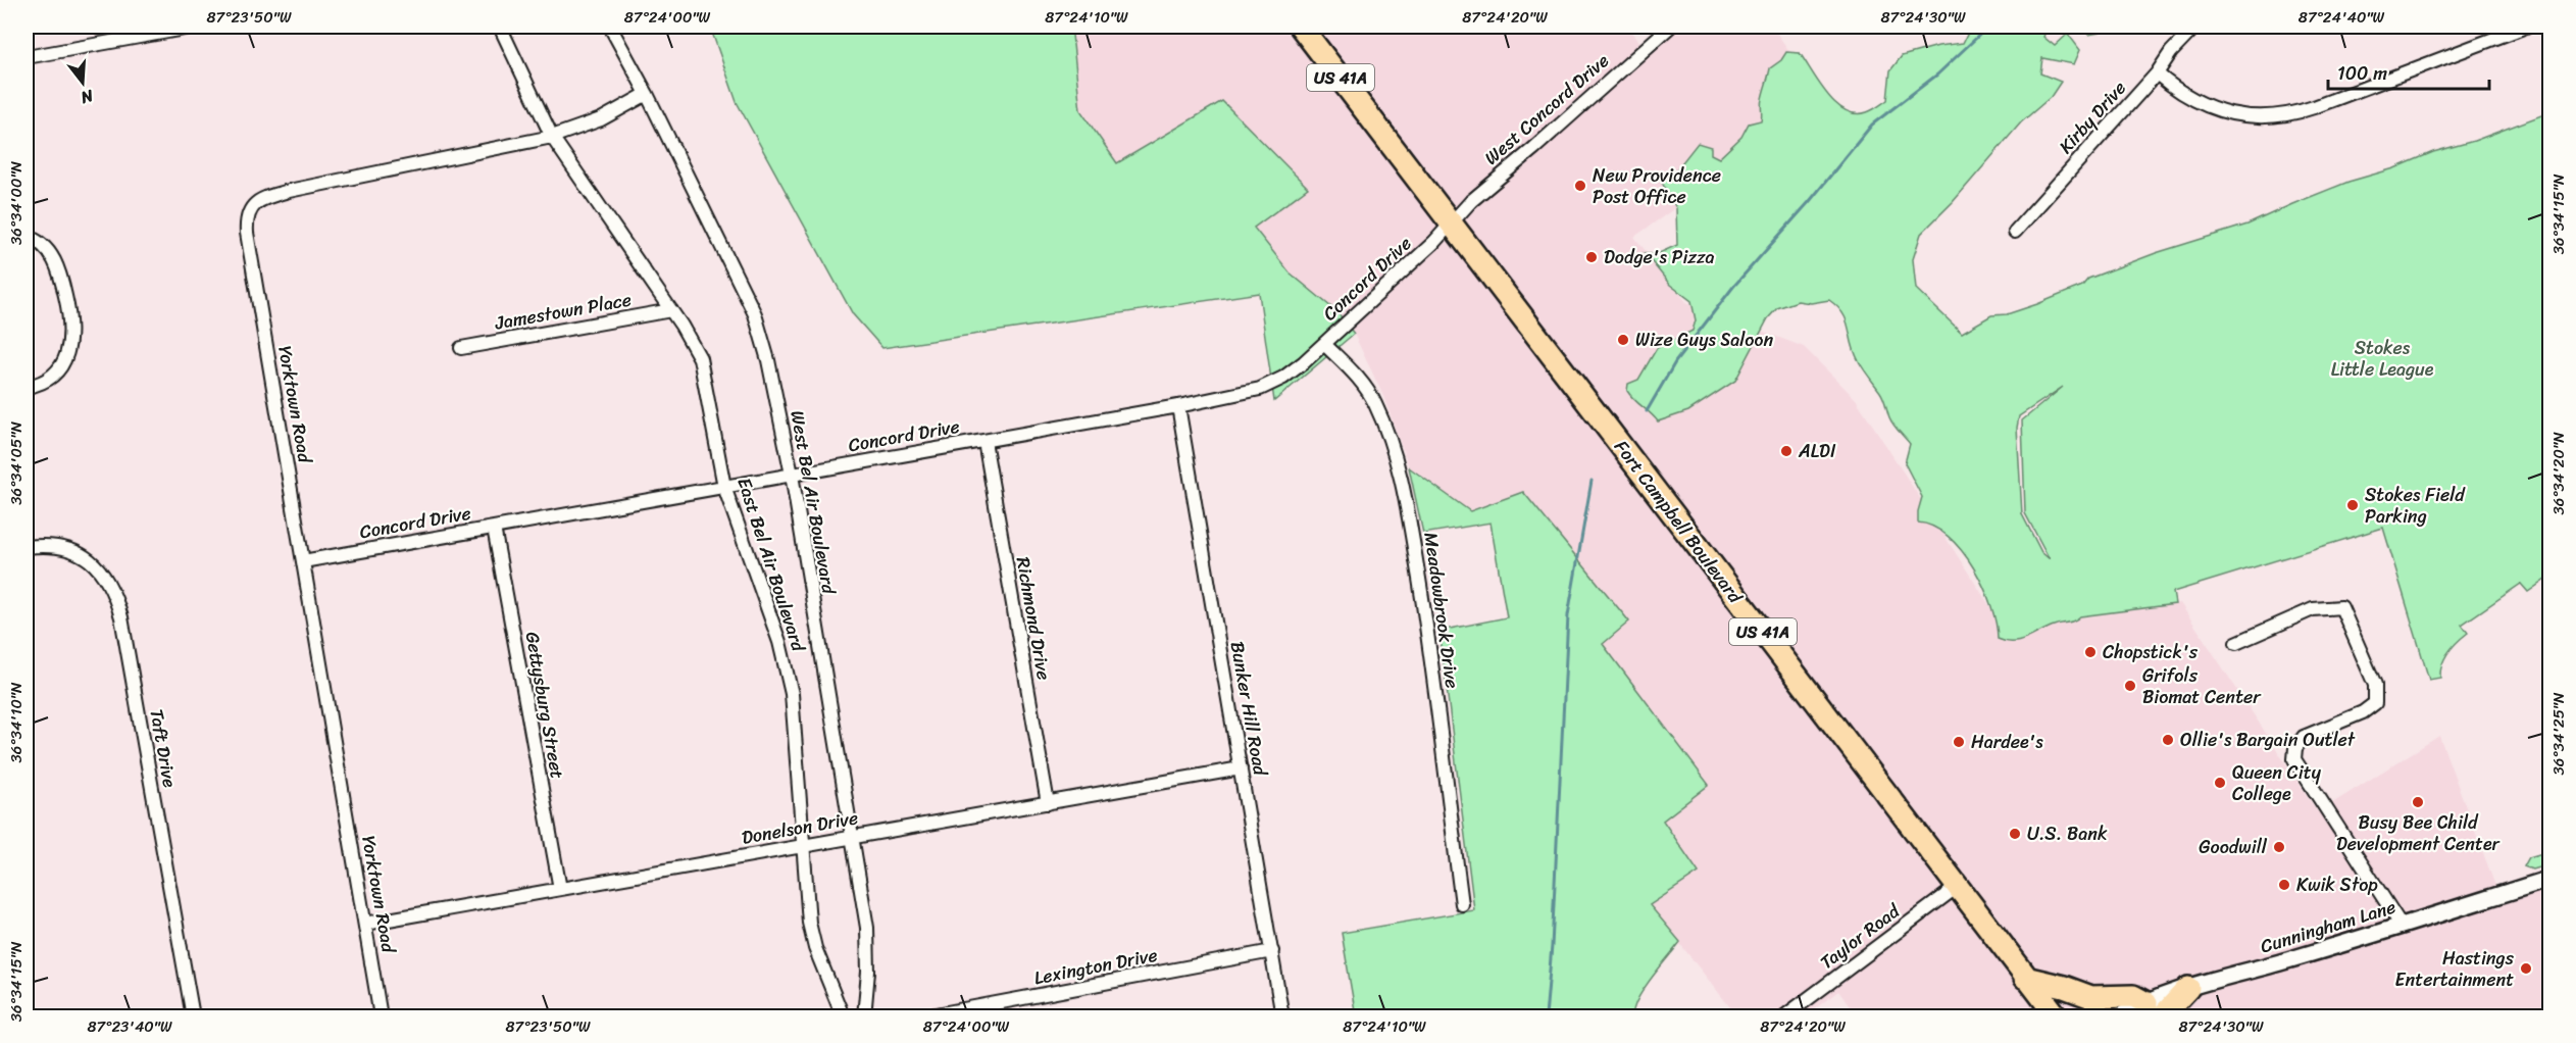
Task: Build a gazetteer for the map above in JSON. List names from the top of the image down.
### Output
{
  "streets": {
    "highway": ["US 41A", "Fort Campbell Boulevard"],
    "street": [
      "West Concord Drive",
      "Kirby Drive",
      "Concord Drive",
      "Jamestown Place",
      "Yorktown Road",
      "West Bel Air Boulevard",
      "East Bel Air Boulevard",
      "Meadowbrook Drive",
      "Richmond Drive",
      "Gettysburg Street",
      "Bunker Hill Road",
      "Taft Drive",
      "Donelson Drive",
      "Cunningham Lane",
      "Taylor Road",
      "Lexington Drive"
    ]
  },
  "crossings": [
    ["West Concord Drive", "Concord Drive"],
    ["West Concord Drive", "Fort Campbell Boulevard"],
    ["Concord Drive", "Yorktown Road"],
    ["Concord Drive", "West Bel Air Boulevard"],
    ["Concord Drive", "Fort Campbell Boulevard"],
    ["Concord Drive", "East Bel Air Boulevard"],
    ["Concord Drive", "Meadowbrook Drive"],
    ["Concord Drive", "Richmond Drive"],
    ["Concord Drive", "Gettysburg Street"],
    ["Concord Drive", "Bunker Hill Road"],
    ["Jamestown Place", "East Bel Air Boulevard"],
    ["Yorktown Road", "West Bel Air Boulevard"],
    ["Yorktown Road", "East Bel Air Boulevard"],
    ["Yorktown Road", "Donelson Drive"],
    ["West Bel Air Boulevard", "Donelson Drive"],
    ["Fort Campbell Boulevard", "Taylor Road"],
    ["East Bel Air Boulevard", "Donelson Drive"],
    ["Richmond Drive", "Donelson Drive"],
    ["Gettysburg Street", "Donelson Drive"],
    ["Bunker Hill Road", "Donelson Drive"],
    ["Bunker Hill Road", "Lexington Drive"]
  ],
  "parks": ["Stokes Little League"],
  "places": [
    "New Providence Post Office",
    "Dodge's Pizza",
    "Wize Guys Saloon",
    "ALDI",
    "Stokes Field Parking",
    "Chopstick's",
    "Grifols Biomat Center",
    "Ollie's Bargain Outlet",
    "Hardee's",
    "Queen City College",
    "Busy Bee Child Development Center",
    "U.S. Bank",
    "Goodwill",
    "Kwik Stop",
    "Hastings Entertainment"
  ],
  "scale_bar": "100 m",
  "north": "bottom",
  "coordinates": [
    "87°23'50\"W",
    "87°24'00\"W",
    "87°24'10\"W",
    "87°24'20\"W",
    "87°24'30\"W",
    "87°24'40\"W",
    "36°34'00\"N",
    "36°34'15\"N",
    "36°34'05\"N",
    "36°34'20\"N",
    "36°34'10\"N",
    "36°34'25\"N",
    "87°23'40\"W"
  ]
}
